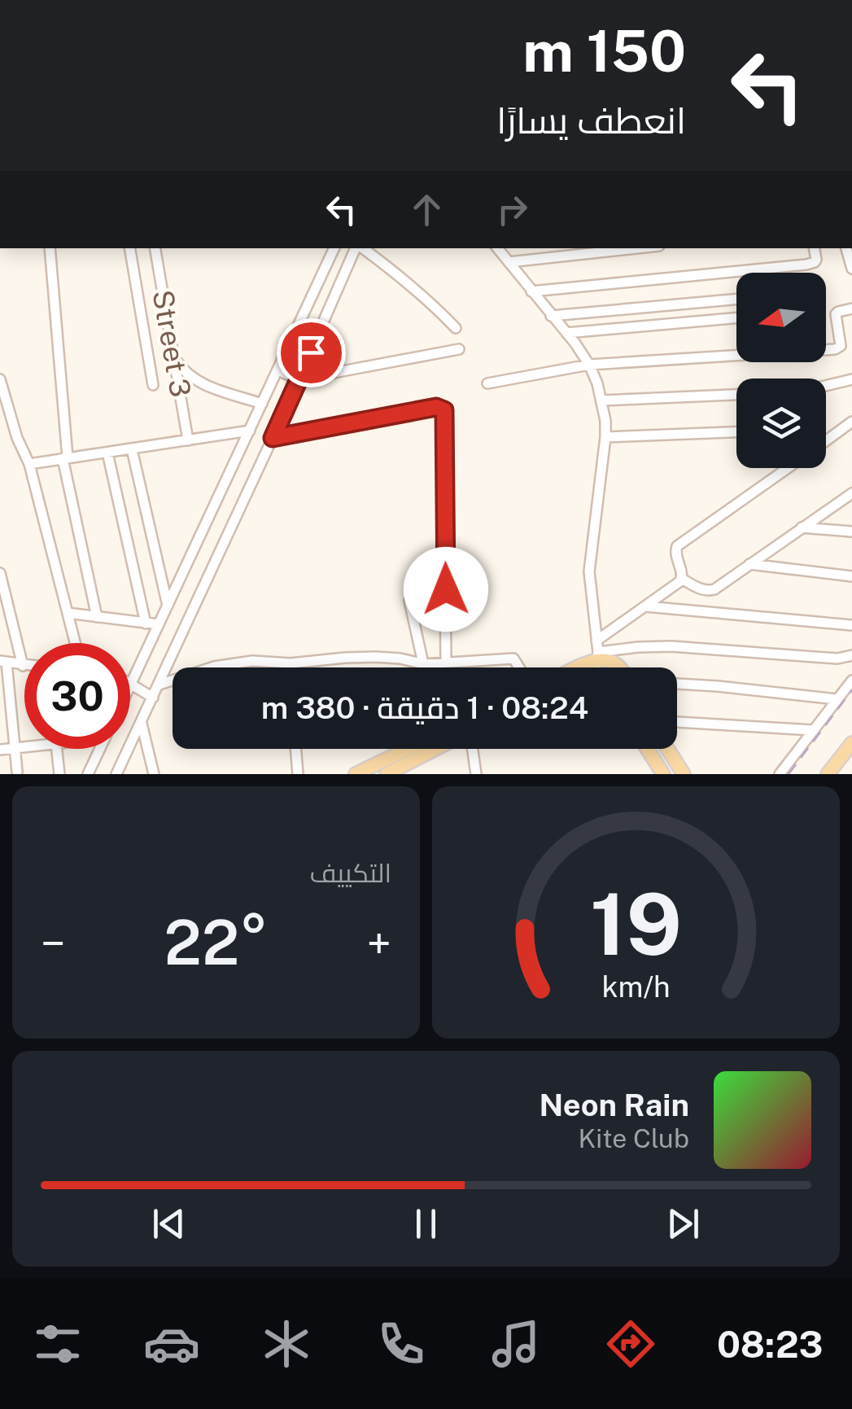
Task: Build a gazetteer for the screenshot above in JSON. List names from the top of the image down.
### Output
{
  "streets": {
    "street": ["Street 3"]
  },
  "north": "left",
  "page": {
    "turn": ["150 m", "انعطف يسارًا"],
    "limit": "30",
    "trip": "08:24 · 1 دقيقة · 380 m",
    "tile": "التكييف",
    "heat": ["−", "22°", "+"],
    "song": ["Neon Rain", "Kite Club"],
    "tabs": "08:23",
    "gauge": ["19", "km/h"]
  }
}
